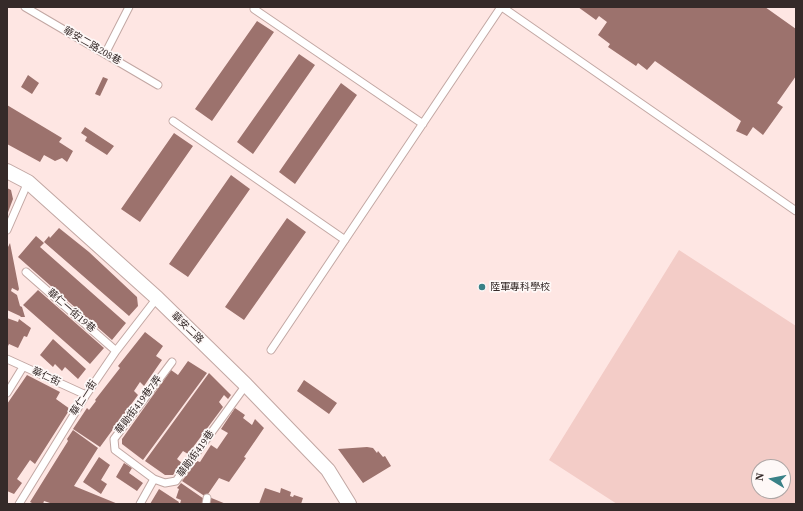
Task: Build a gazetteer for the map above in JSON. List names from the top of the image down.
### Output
{
  "streets": {
    "street": ["華安二路"],
    "lane": [
      "華安二路208巷",
      "華仁一街19巷",
      "華仁街",
      "華仁一街",
      "華勛街419巷7弄",
      "華勛街419巷"
    ]
  },
  "crossings": [
    ["華仁一街19巷", "華仁一街"],
    ["華安二路", "華仁一街"],
    ["華安二路", "華勛街419巷"],
    ["華仁街", "華仁一街"],
    ["華勛街419巷7弄", "華勛街419巷"]
  ],
  "places": ["陸軍專科學校"],
  "north": "left"
}
